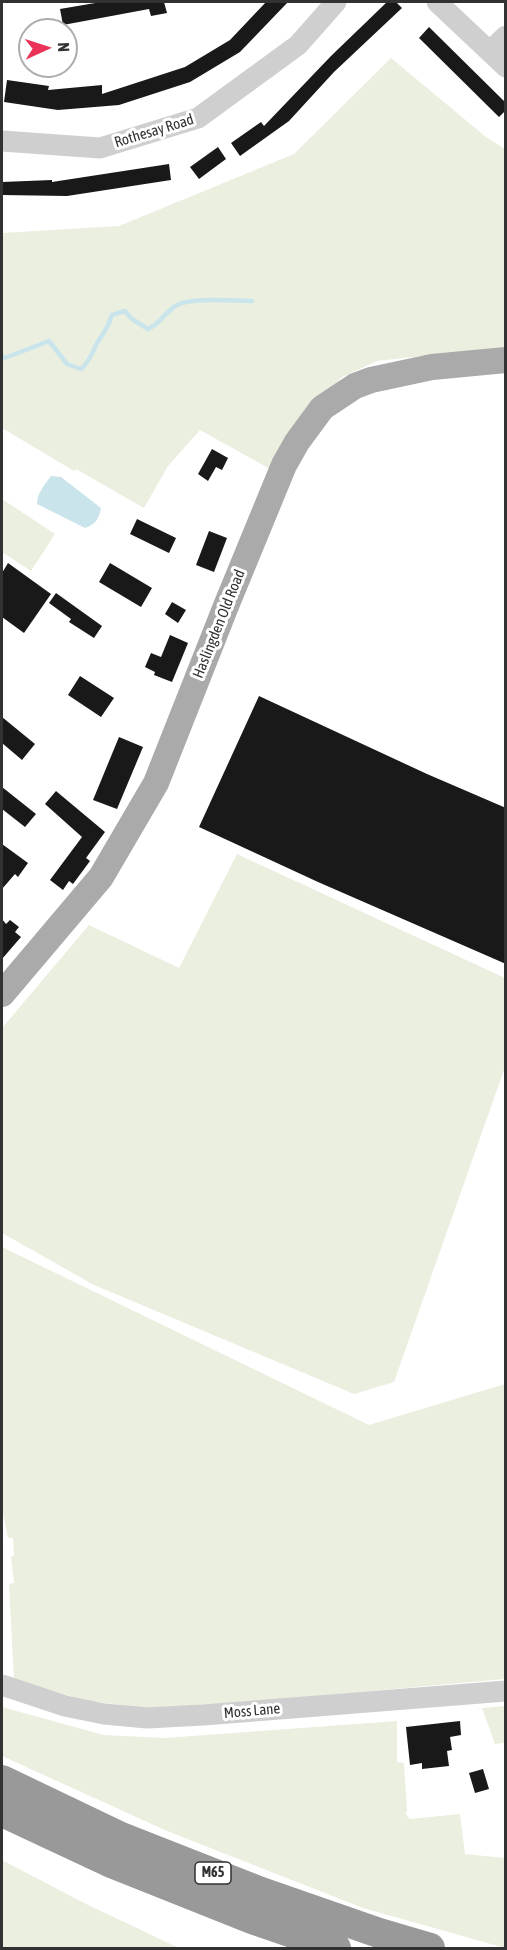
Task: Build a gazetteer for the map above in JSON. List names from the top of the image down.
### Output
{
  "streets": {
    "highway": ["M65"],
    "main road": ["Haslingden Old Road"],
    "street": ["Rothesay Road", "Moss Lane"]
  },
  "north": "right"
}
